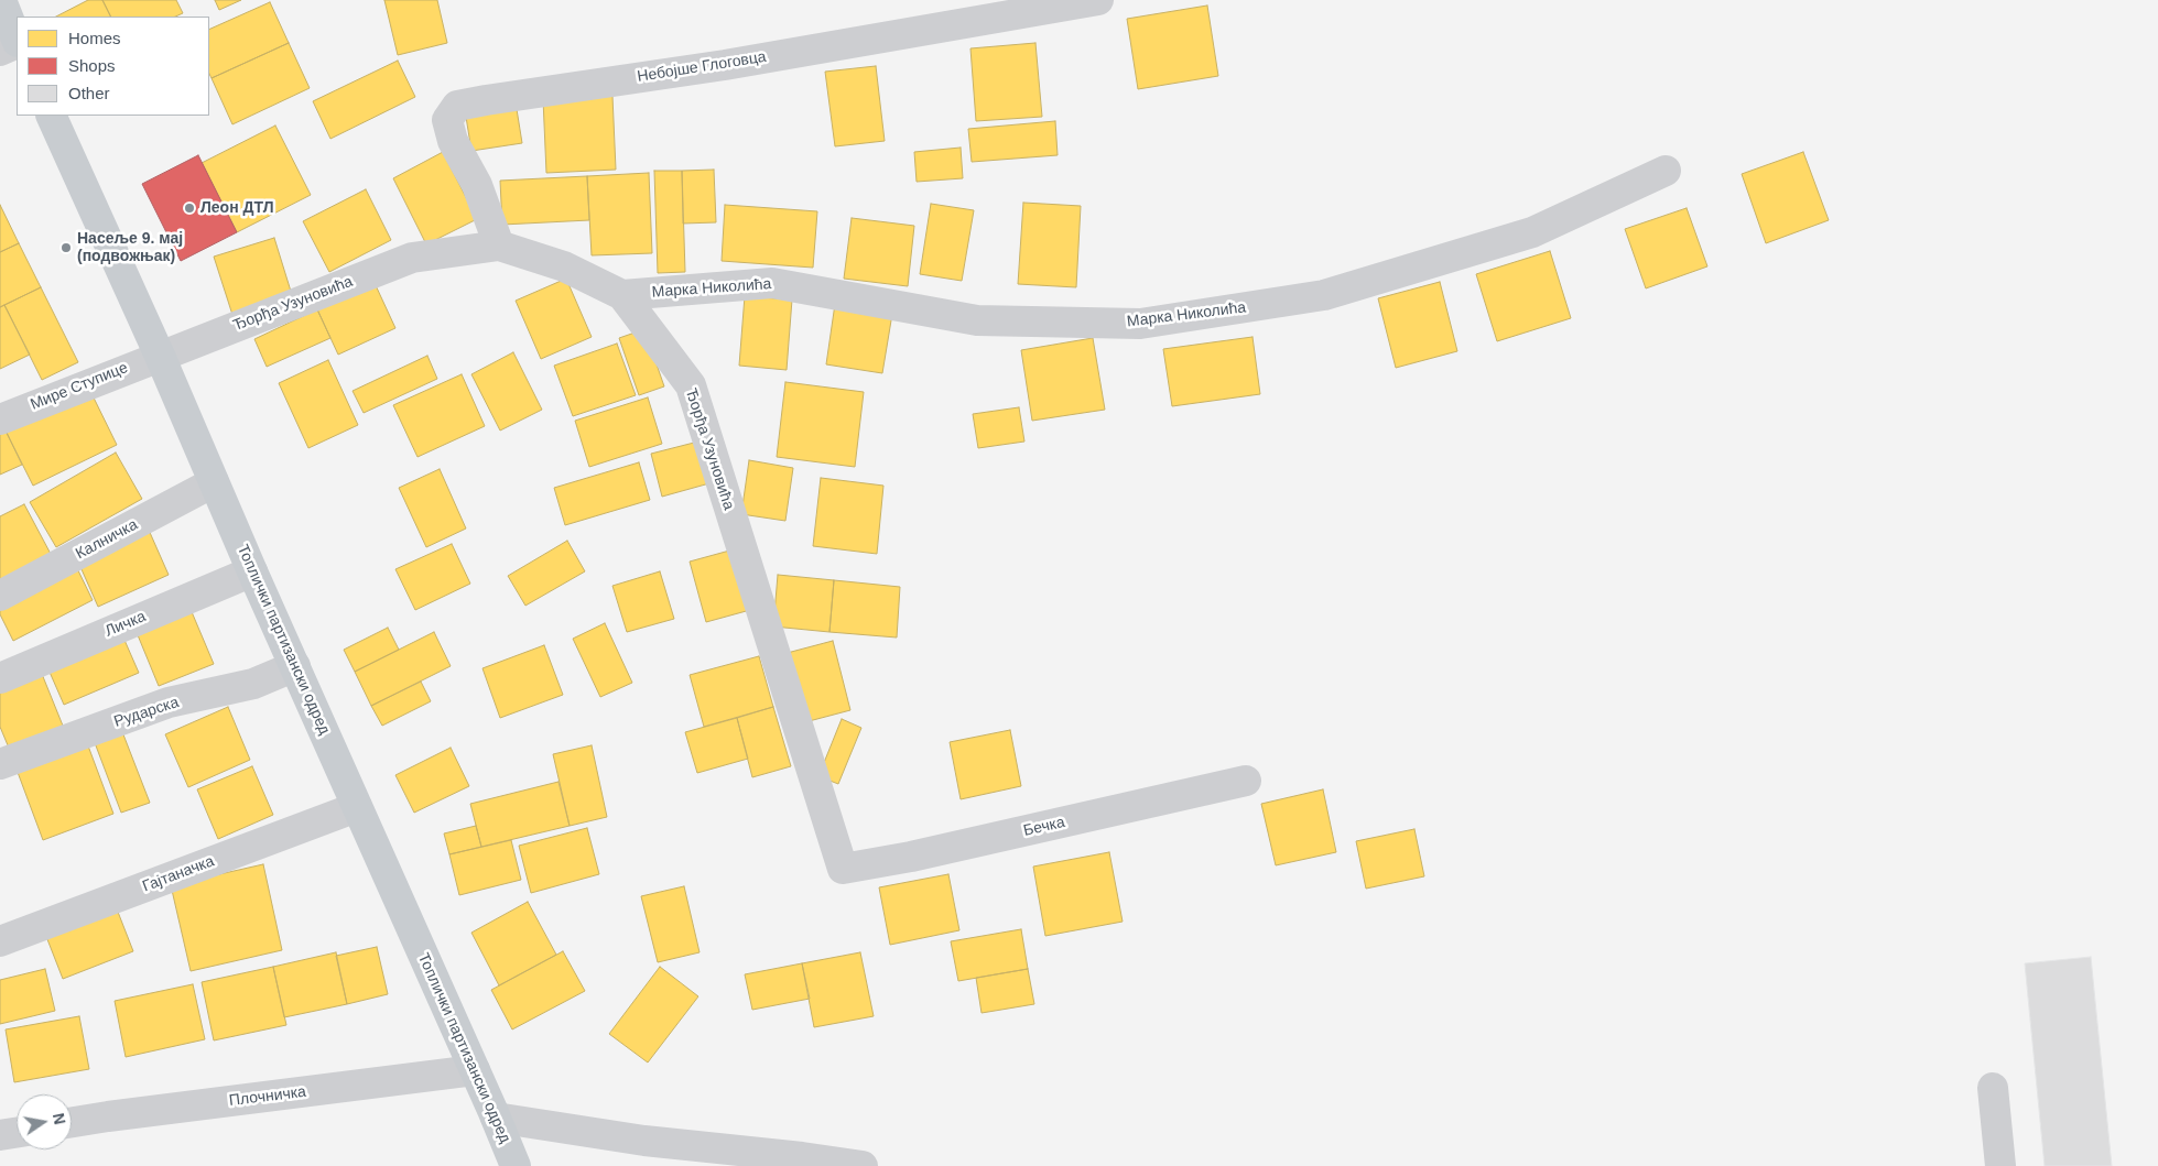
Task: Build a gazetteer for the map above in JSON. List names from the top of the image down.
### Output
{
  "streets": {
    "main road": ["Топлички партизански одред"],
    "street": [
      "Небојше Глоговца",
      "Марка Николића",
      "Ђорђа Узуновића",
      "Мире Ступице",
      "Калничка",
      "Личка",
      "Рударска",
      "Бечка",
      "Гајтаначка",
      "Плочничка"
    ]
  },
  "crossings": [
    ["Небојше Глоговца", "Ђорђа Узуновића"],
    ["Марка Николића", "Ђорђа Узуновића"],
    ["Ђорђа Узуновића", "Мире Ступице"],
    ["Ђорђа Узуновића", "Топлички партизански одред"],
    ["Ђорђа Узуновића", "Бечка"],
    ["Мире Ступице", "Топлички партизански одред"],
    ["Калничка", "Топлички партизански одред"],
    ["Личка", "Топлички партизански одред"],
    ["Топлички партизански одред", "Рударска"],
    ["Топлички партизански одред", "Гајтаначка"],
    ["Топлички партизански одред", "Плочничка"]
  ],
  "places": ["Леон ДТЛ", "Насеље 9. мај (подвожњак)"],
  "legend": ["Homes", "Shops", "Other"],
  "north": "right"
}
